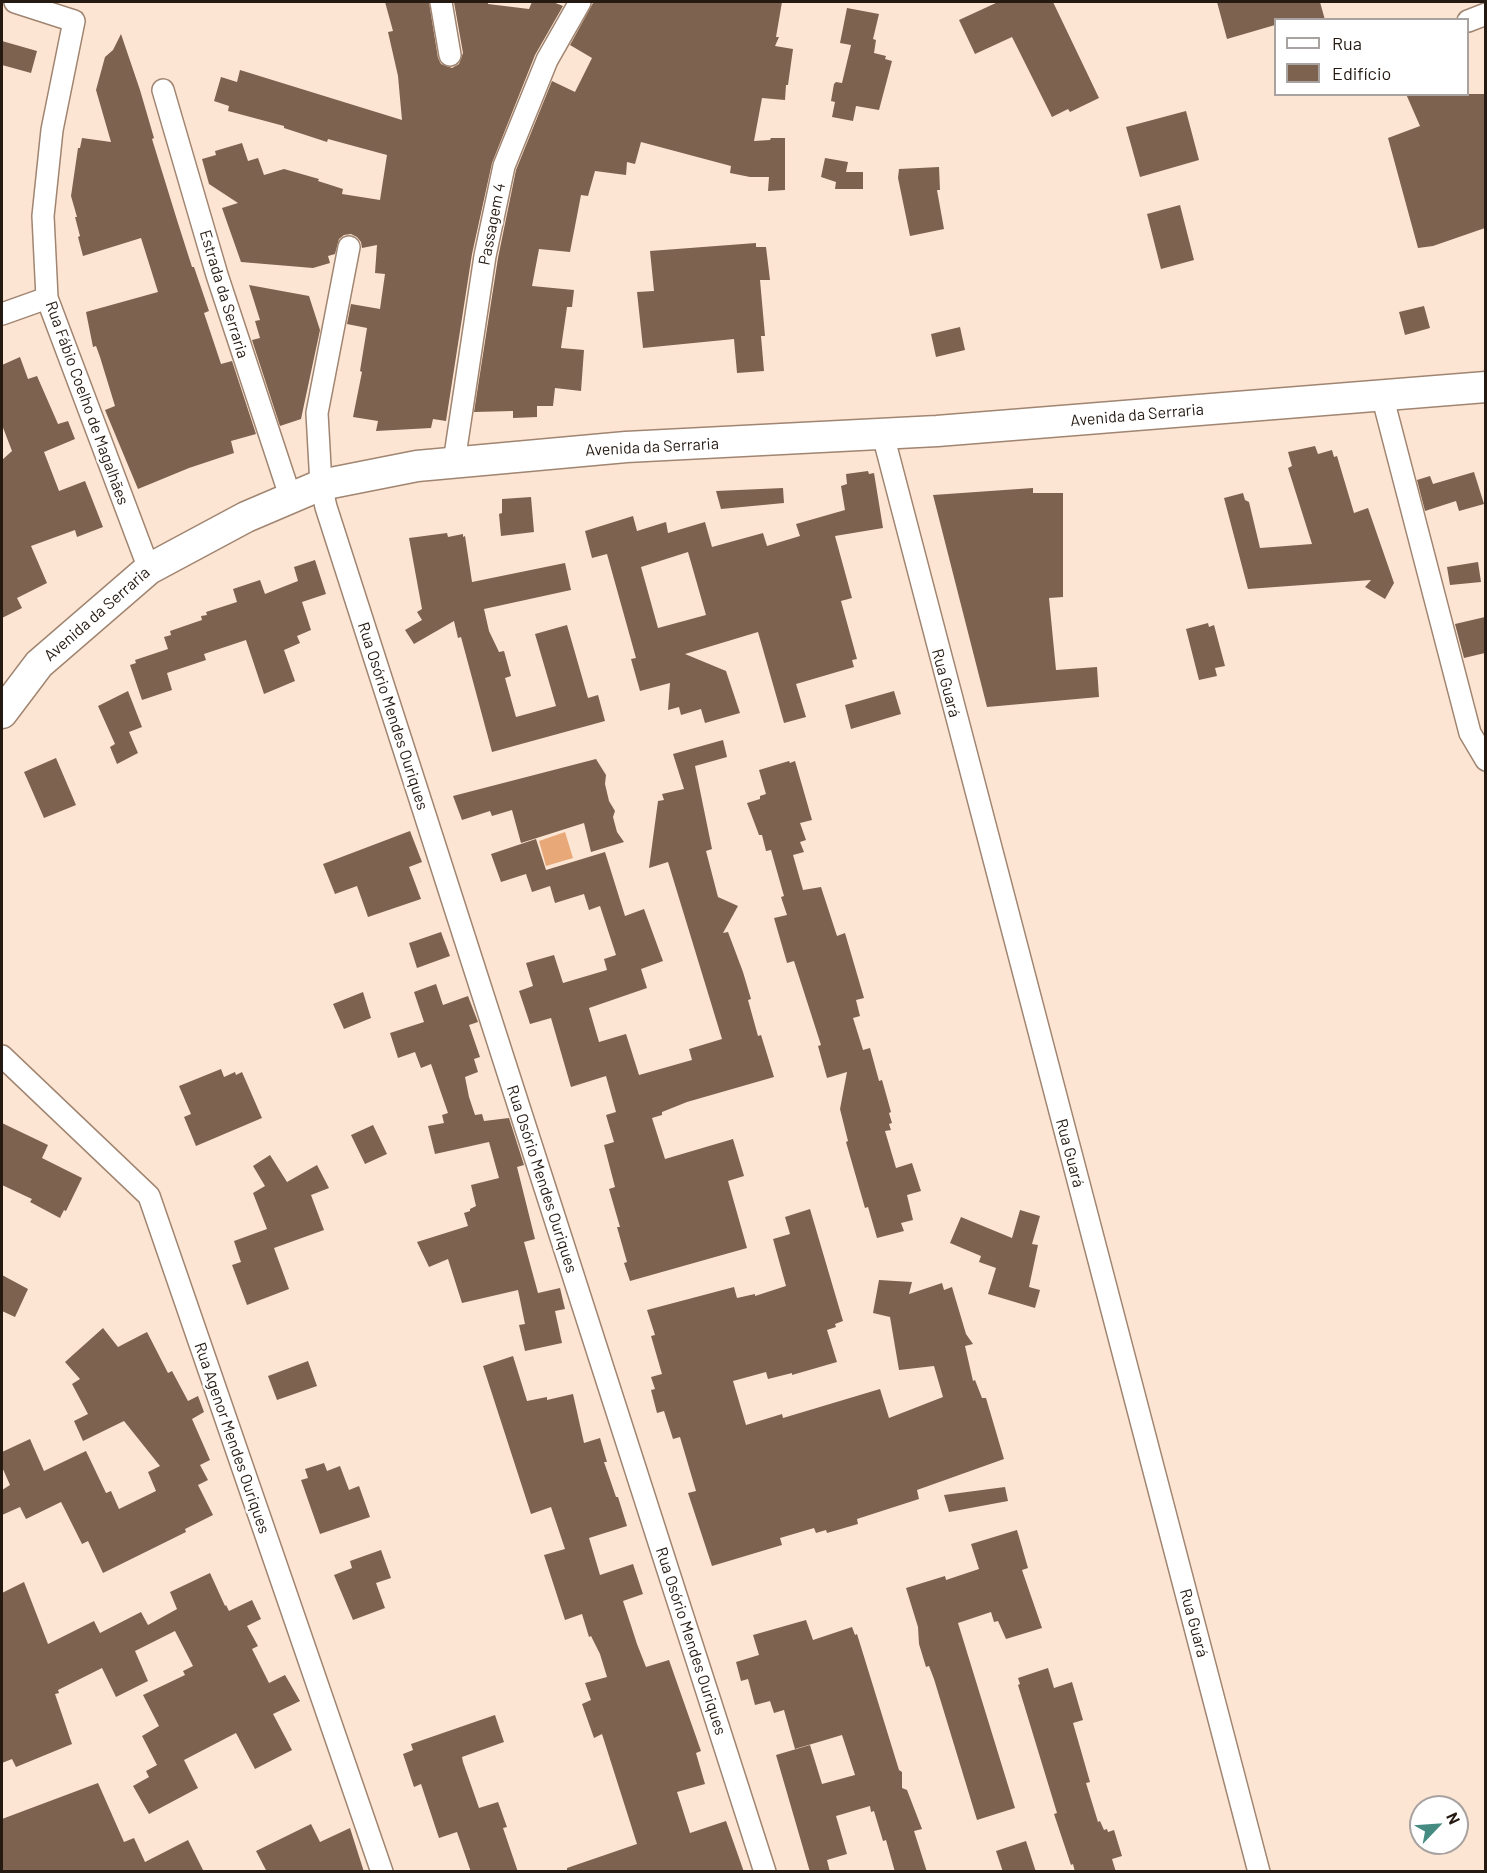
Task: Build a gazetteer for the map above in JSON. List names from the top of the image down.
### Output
{
  "streets": {
    "main road": ["Avenida da Serraria"],
    "street": [
      "Passagem 4",
      "Estrada da Serraria",
      "Rua Fábio Coelho de Magalhães",
      "Rua Guará",
      "Rua Osório Mendes Ouriques",
      "Rua Agenor Mendes Ouriques"
    ]
  },
  "crossings": [
    ["Passagem 4", "Avenida da Serraria"],
    ["Estrada da Serraria", "Avenida da Serraria"],
    ["Rua Fábio Coelho de Magalhães", "Avenida da Serraria"],
    ["Avenida da Serraria", "Rua Guará"],
    ["Avenida da Serraria", "Rua Osório Mendes Ouriques"]
  ],
  "legend": ["Rua", "Edifício"],
  "north": "top right"
}
